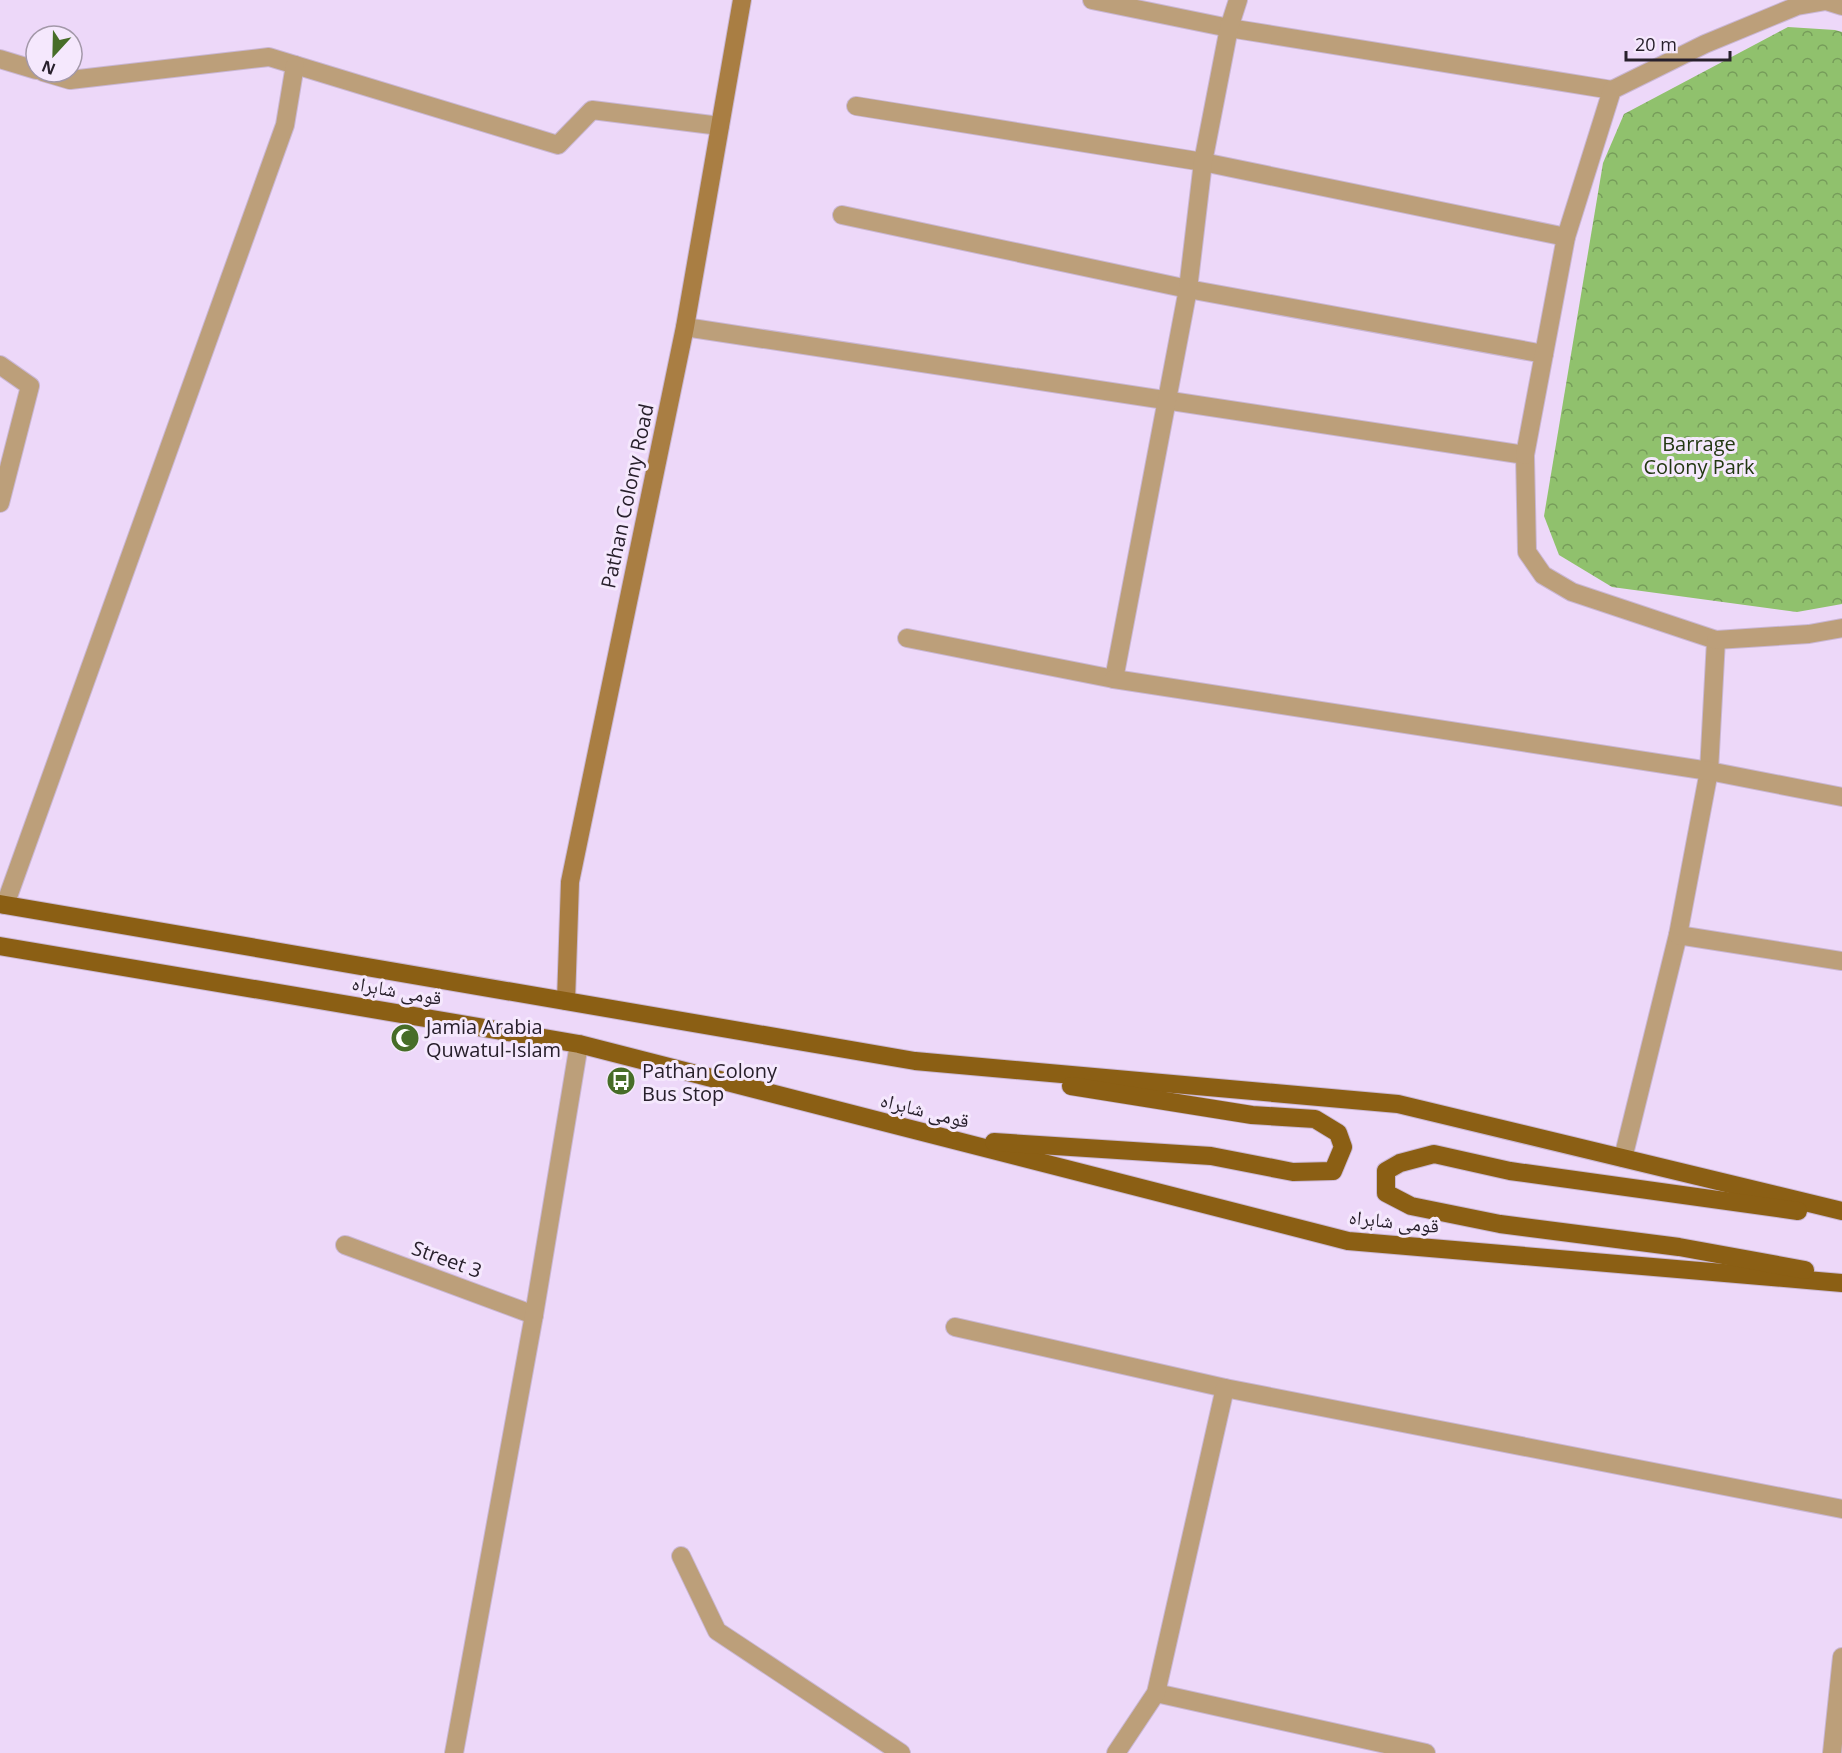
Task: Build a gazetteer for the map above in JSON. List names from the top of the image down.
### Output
{
  "streets": {
    "highway": ["قومی شاہراہ"],
    "main road": ["Pathan Colony Road"],
    "street": ["Street 3"]
  },
  "crossings": [
    ["Pathan Colony Road", "قومی شاہراہ"]
  ],
  "parks": ["Barrage Colony Park"],
  "places": {
    "mosque": ["Jamia Arabia Quwatul-Islam"],
    "bus stop": ["Pathan Colony Bus Stop"]
  },
  "scale_bar": "20 m",
  "north": "bottom"
}
